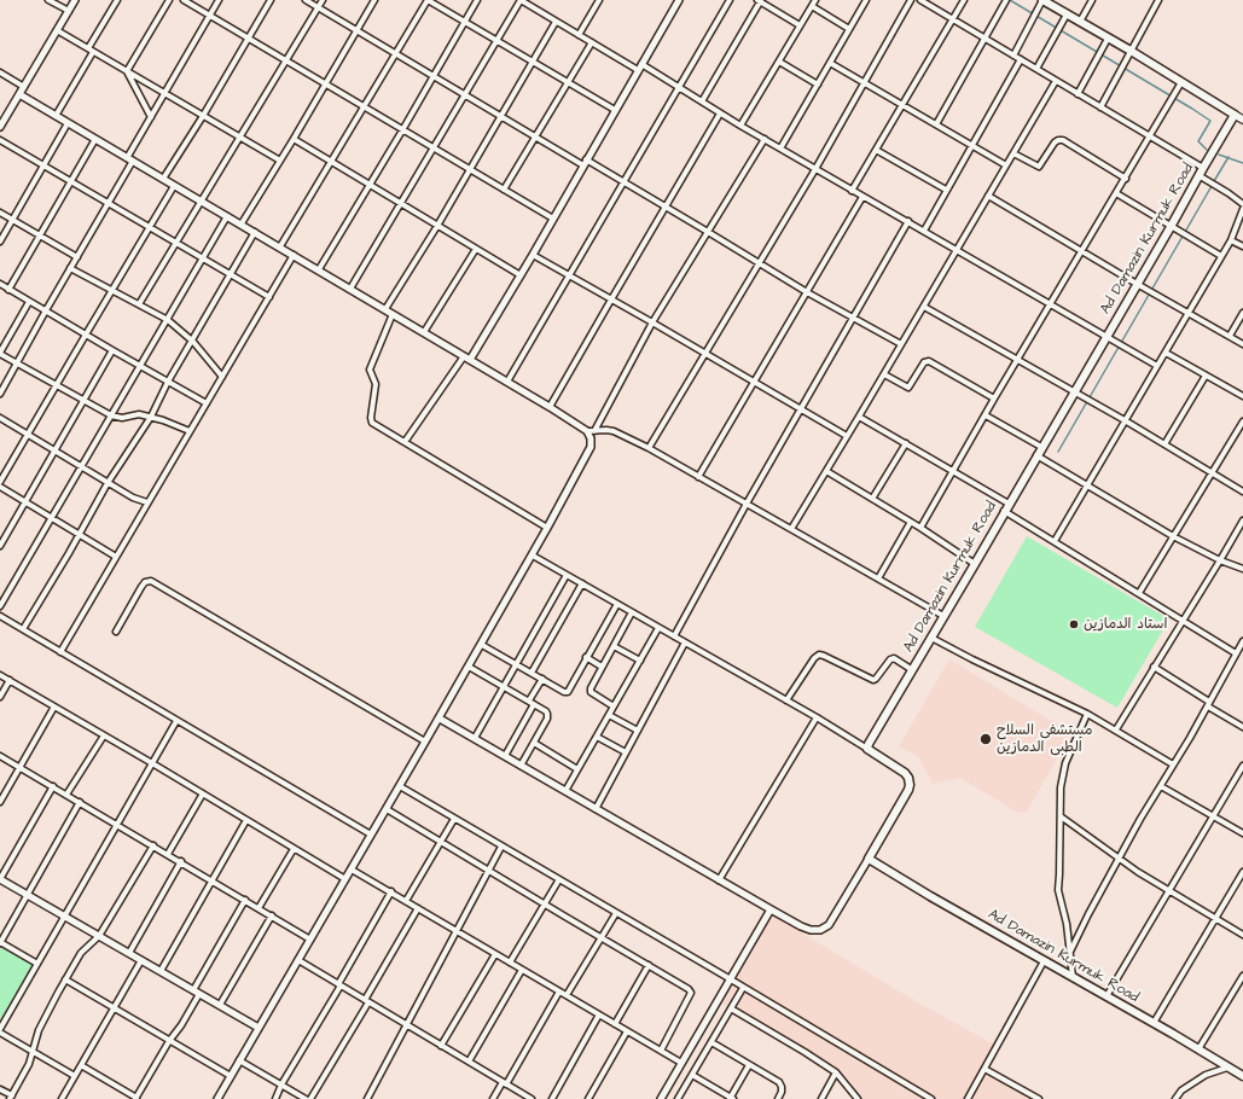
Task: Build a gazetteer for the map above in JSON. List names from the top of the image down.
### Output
{
  "streets": {
    "highway": ["Ad Damazin Kurmuk Road"]
  },
  "places": ["استاد الدمازين", "مستشفى السلاح الطبى الدمازين"]
}
